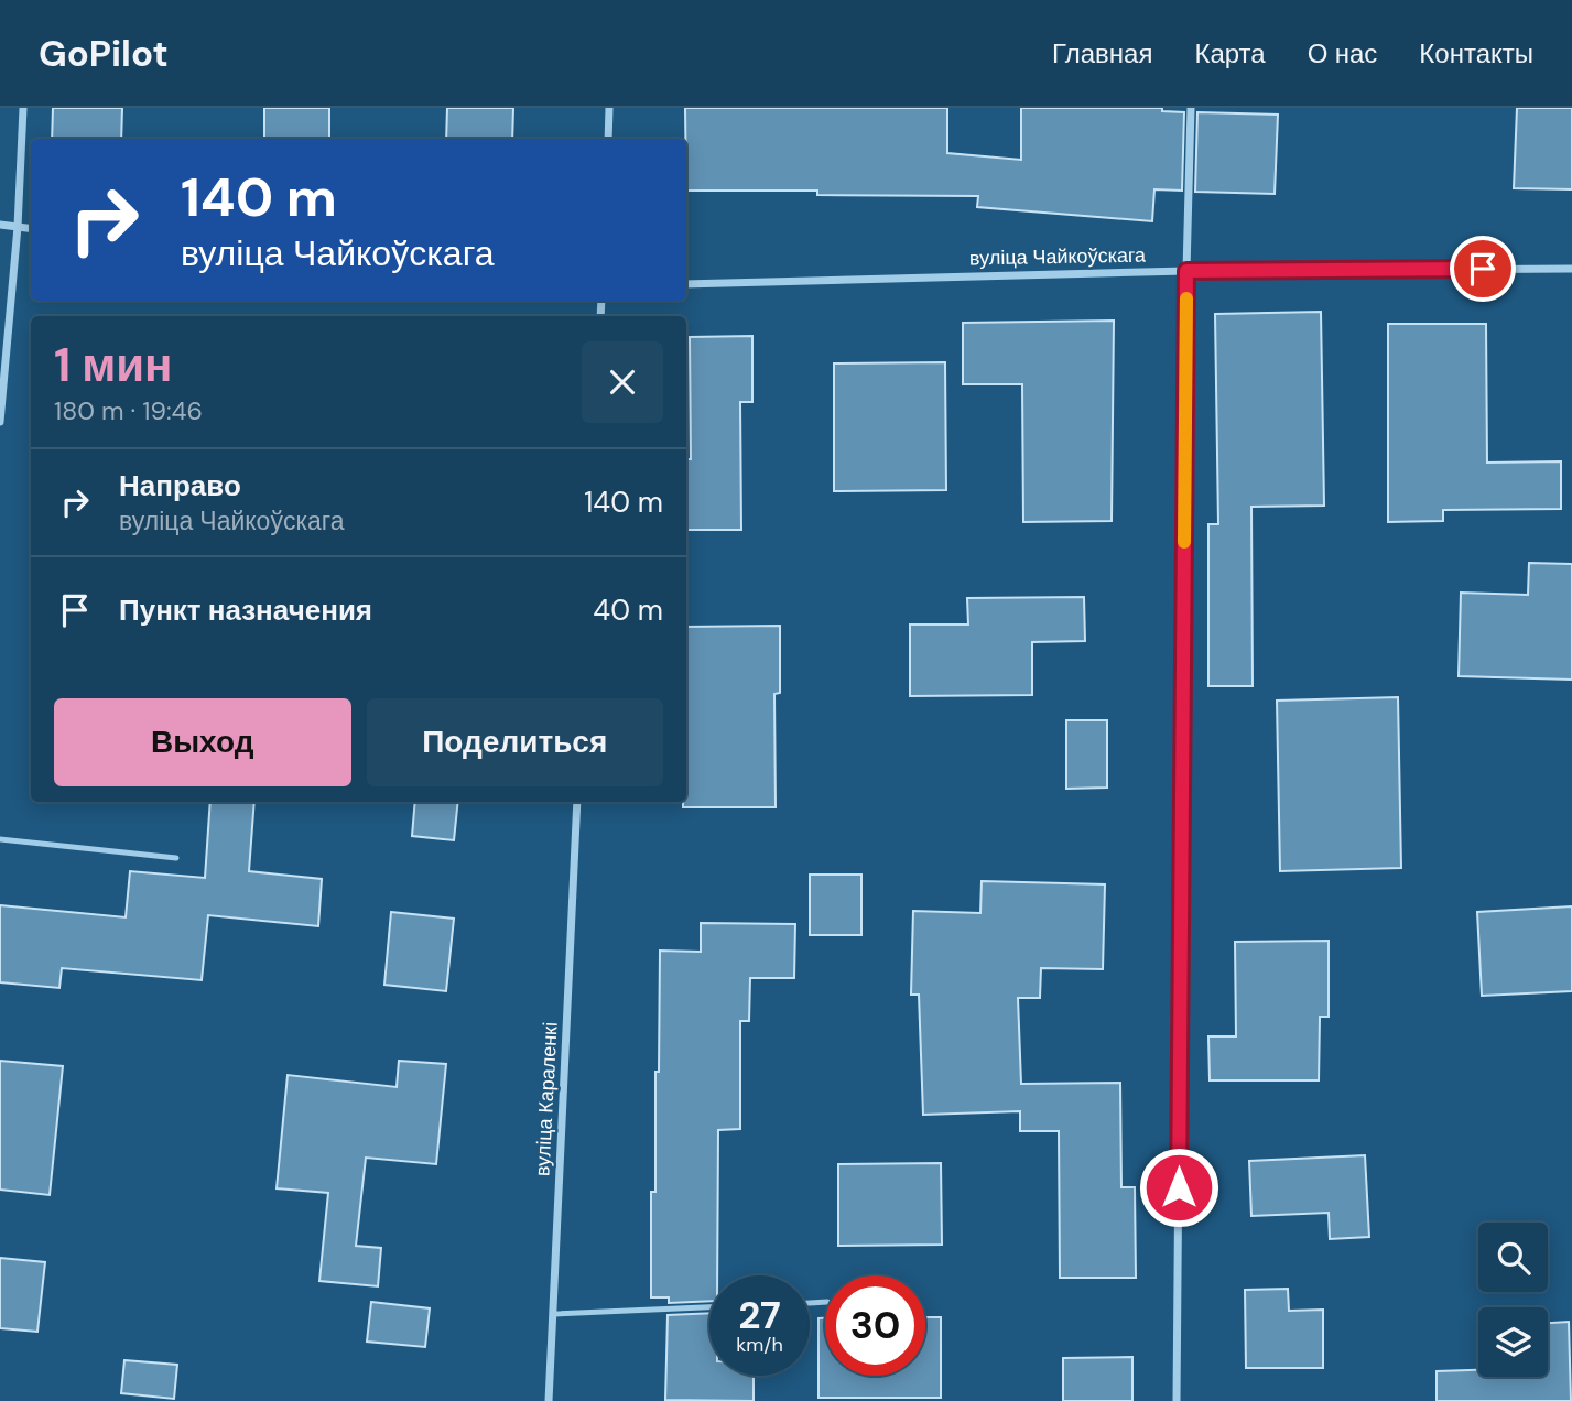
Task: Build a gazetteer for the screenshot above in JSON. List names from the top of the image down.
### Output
{
  "streets": {
    "street": ["вуліца Чайкоўскага", "вуліца Караленкі"]
  },
  "page": {
    "header": "GoPilot",
    "nav": [
      "Главная",
      "Карта",
      "О нас",
      "Контакты"
    ],
    "turn": ["140 m", "вуліца Чайкоўскага"],
    "heading": ["1 мин", "180 m · 19:46"],
    "list": [
      {
        "name": "Направо",
        "note": "вуліца Чайкоўскага",
        "value": "140 m"
      },
      {
        "name": "Пункт назначения",
        "value": "40 m"
      }
    ],
    "buttons": ["Выход", "Поделиться"],
    "speed": "27 km/h",
    "limit": "30"
  }
}
